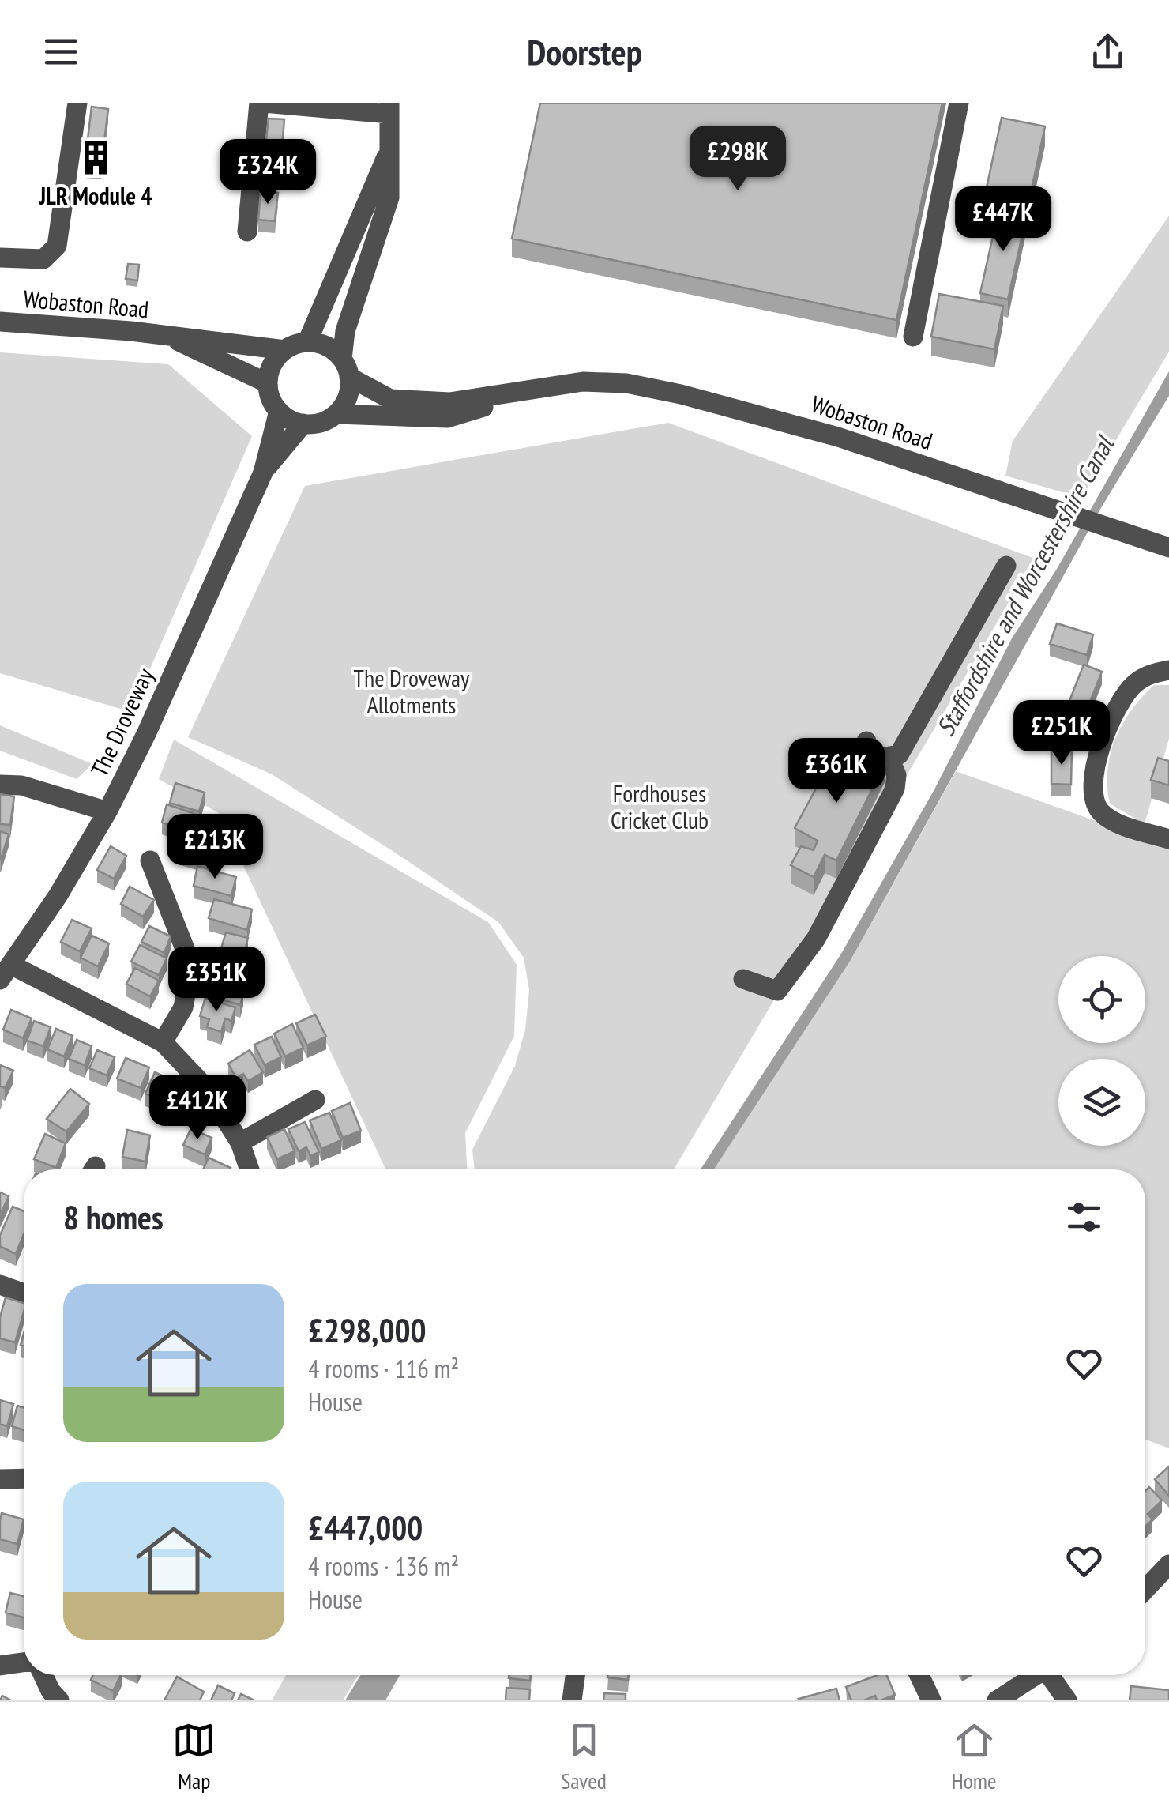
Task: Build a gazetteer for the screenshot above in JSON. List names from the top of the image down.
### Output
{
  "streets": {
    "street": ["Wobaston Road", "The Droveway"]
  },
  "crossings": [
    ["Wobaston Road", "The Droveway"]
  ],
  "water": ["Staffordshire and Worcestershire Canal"],
  "parks": ["The Droveway Allotments", "Fordhouses Cricket Club"],
  "places": {
    "building": ["JLR Module 4"]
  },
  "page": {
    "header": "Doorstep",
    "price": [
      "£298K",
      "£324K",
      "£447K",
      "£251K",
      "£361K",
      "£213K",
      "£351K",
      "£412K"
    ],
    "heading": "8 homes",
    "list": [
      {
        "name": "£298,000",
        "note": "4 rooms · 116 m² · House"
      },
      {
        "name": "£447,000",
        "note": "4 rooms · 136 m² · House"
      }
    ],
    "tabs": ["Map", "Saved", "Home"]
  }
}
